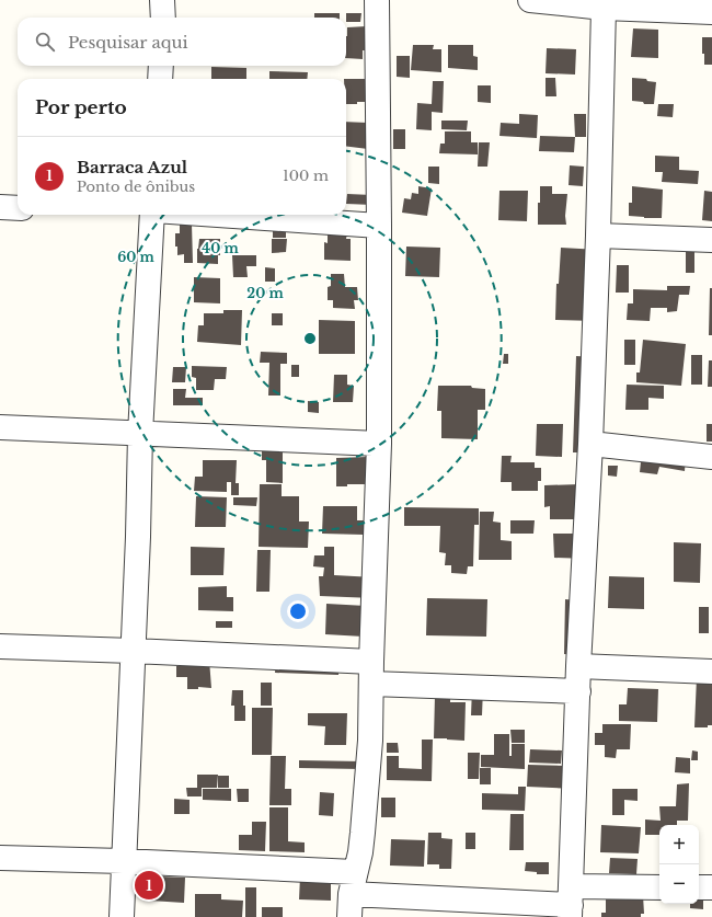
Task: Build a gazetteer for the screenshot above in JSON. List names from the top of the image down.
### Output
{
  "page": {
    "search": "Pesquisar aqui",
    "heading": "Por perto",
    "list": [
      {
        "mark": "1",
        "name": "Barraca Azul",
        "note": "Ponto de ônibus",
        "value": "100 m"
      }
    ],
    "map_buttons": ["+", "−"],
    "pins": "1"
  },
  "rings": ["40 m", "60 m", "20 m"]
}
